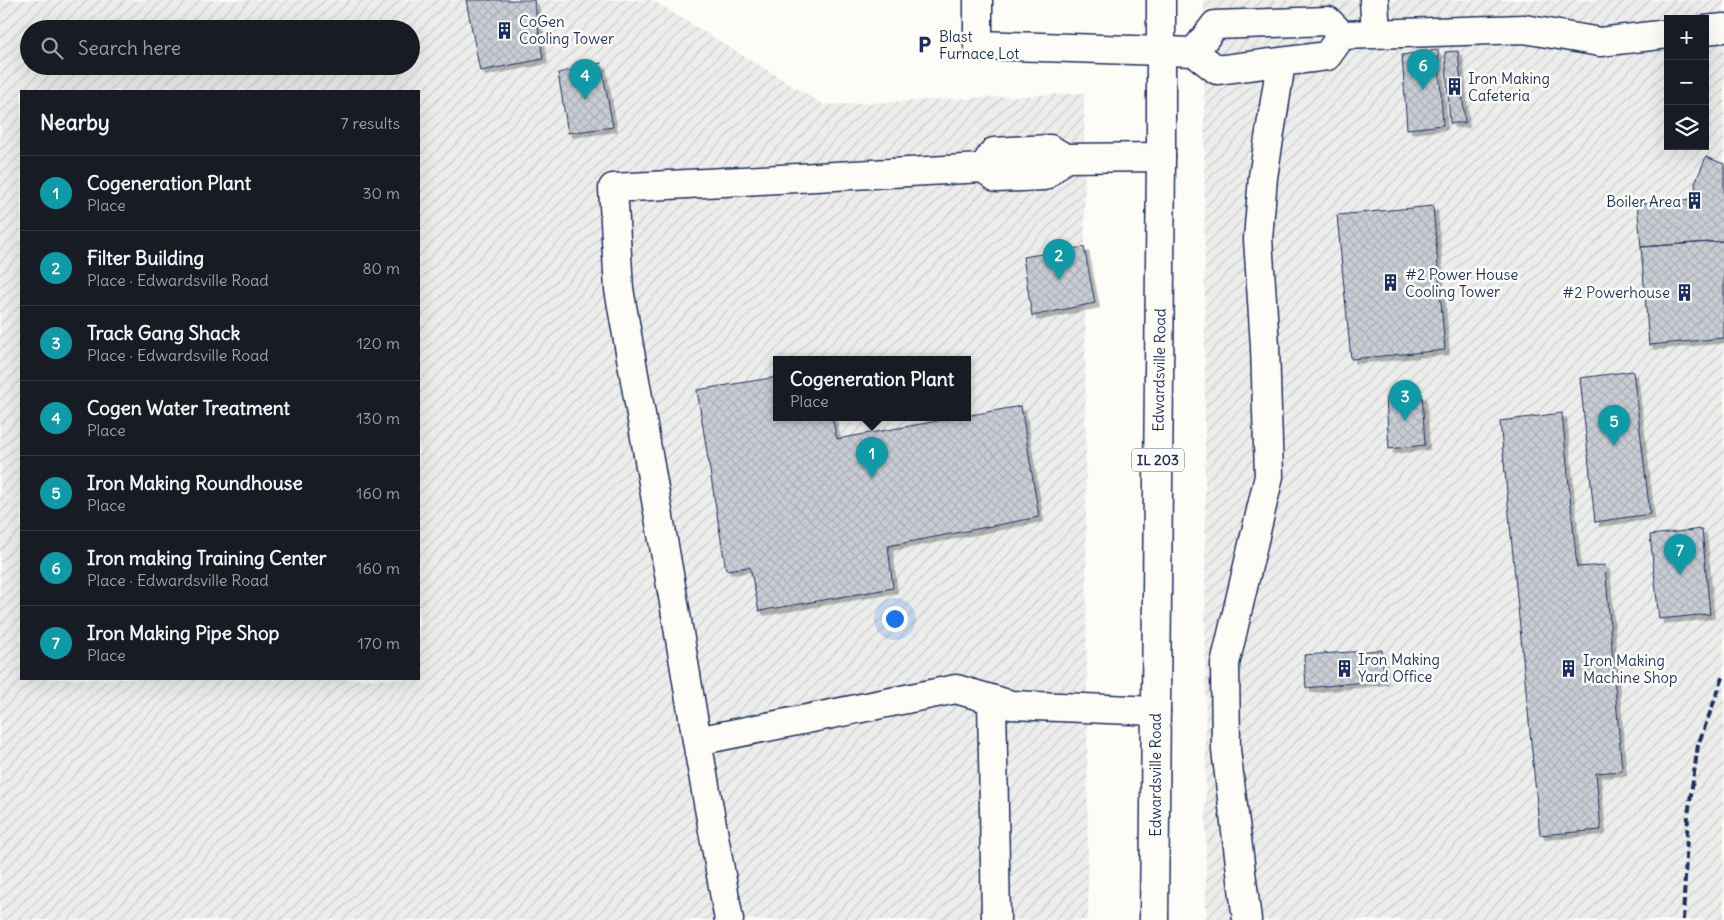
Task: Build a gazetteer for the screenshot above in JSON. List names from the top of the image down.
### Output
{
  "streets": {
    "main road": ["Edwardsville Road", "IL 203"]
  },
  "places": {
    "building": [
      "CoGen Cooling Tower",
      "Iron Making Cafeteria",
      "Boiler Area",
      "#2 Power House Cooling Tower",
      "#2 Powerhouse",
      "Iron Making Yard Office",
      "Iron Making Machine Shop"
    ],
    "parking": ["Blast Furnace Lot"]
  },
  "page": {
    "map_buttons": ["+", "−"],
    "search": "Search here",
    "pins": [
      "6",
      "4",
      "2",
      "3",
      "5",
      "1",
      "7"
    ],
    "heading": ["Nearby", "7 results"],
    "list": [
      {
        "mark": "1",
        "name": "Cogeneration Plant",
        "note": "Place",
        "value": "30 m"
      },
      {
        "mark": "2",
        "name": "Filter Building",
        "note": "Place · Edwardsville Road",
        "value": "80 m"
      },
      {
        "mark": "3",
        "name": "Track Gang Shack",
        "note": "Place · Edwardsville Road",
        "value": "120 m"
      },
      {
        "mark": "4",
        "name": "Cogen Water Treatment",
        "note": "Place",
        "value": "130 m"
      },
      {
        "mark": "5",
        "name": "Iron Making Roundhouse",
        "note": "Place",
        "value": "160 m"
      },
      {
        "mark": "6",
        "name": "Iron making Training Center",
        "note": "Place · Edwardsville Road",
        "value": "160 m"
      },
      {
        "mark": "7",
        "name": "Iron Making Pipe Shop",
        "note": "Place",
        "value": "170 m"
      }
    ],
    "popup": ["Cogeneration Plant", "Place"]
  }
}
